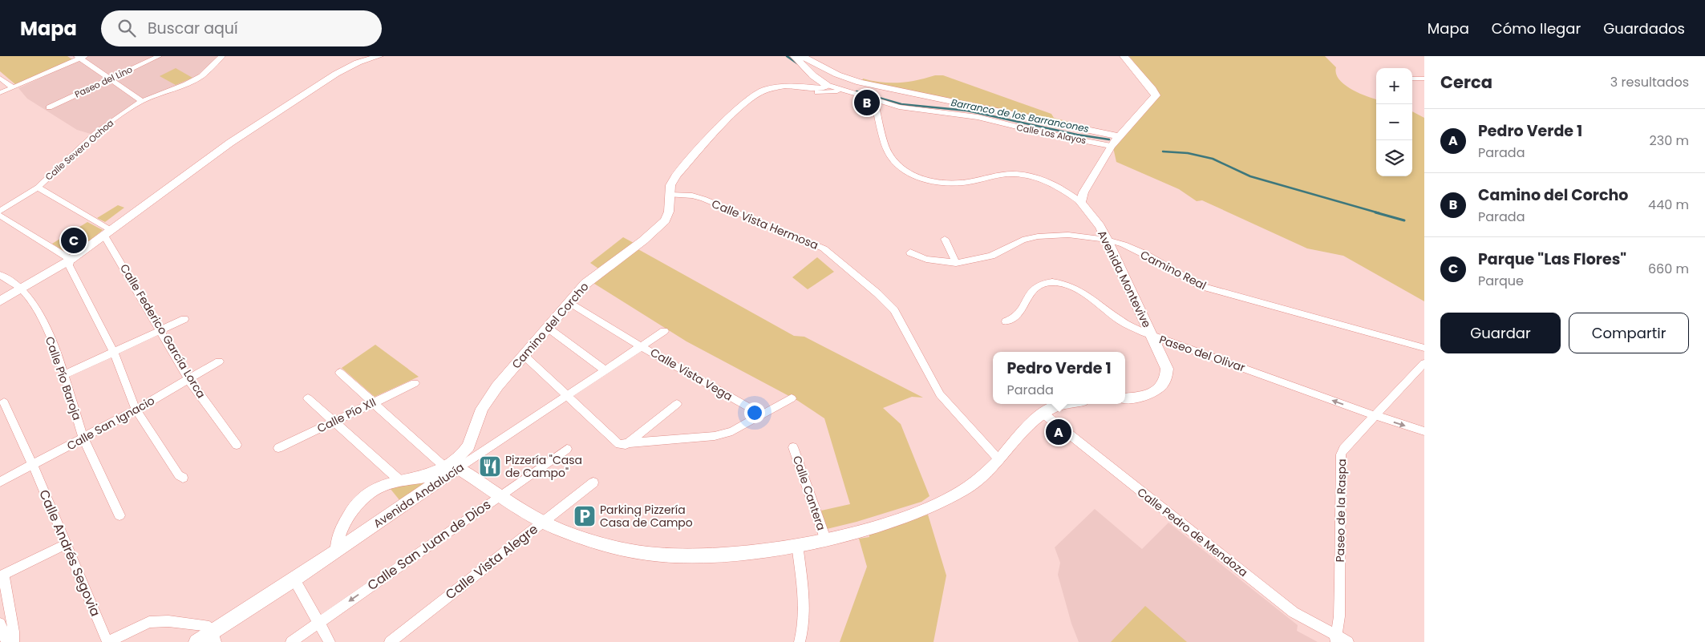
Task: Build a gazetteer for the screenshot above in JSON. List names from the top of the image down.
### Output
{
  "streets": {
    "street": [
      "Paseo del Lino",
      "Calle Los Alayos",
      "Calle Severo Ochoa",
      "Calle Vista Hermosa",
      "Camino Real",
      "Avenida Montevive",
      "Camino del Corcho",
      "Calle Federico García Lorca",
      "Paseo del Olivar",
      "Calle Vista Vega",
      "Calle Pío Baroja",
      "Calle Pío XII",
      "Calle San Ignacio",
      "Calle Cantera",
      "Avenida Andalucía",
      "Paseo de la Raspa",
      "Calle Pedro de Mendoza",
      "Calle San Juan de Dios",
      "Calle Andrés Segovia",
      "Calle Vista Alegre"
    ]
  },
  "crossings": [
    ["Calle Los Alayos", "Avenida Montevive"],
    ["Calle Los Alayos", "Camino del Corcho"],
    ["Calle Vista Hermosa", "Camino del Corcho"],
    ["Camino Real", "Avenida Montevive"],
    ["Avenida Montevive", "Camino del Corcho"],
    ["Avenida Montevive", "Paseo del Olivar"],
    ["Camino del Corcho", "Calle Vista Vega"],
    ["Camino del Corcho", "Avenida Andalucía"],
    ["Calle Federico García Lorca", "Calle San Ignacio"],
    ["Paseo del Olivar", "Paseo de la Raspa"],
    ["Calle Vista Vega", "Avenida Andalucía"],
    ["Calle Pío Baroja", "Calle San Ignacio"],
    ["Calle San Ignacio", "Calle Andrés Segovia"],
    ["Paseo de la Raspa", "Calle Pedro de Mendoza"]
  ],
  "one_way": ["Calle San Juan de Dios"],
  "water": ["Barranco de los Barrancones"],
  "places": {
    "restaurant": ["Pizzería \"Casa de Campo\""],
    "parking": ["Parking Pizzería Casa de Campo"]
  },
  "page": {
    "header": "Mapa",
    "search": "Buscar aquí",
    "nav": ["Mapa", "Cómo llegar", "Guardados"],
    "heading": ["Cerca", "3 resultados"],
    "map_buttons": ["+", "−"],
    "pins": ["B", "C", "A"],
    "list": [
      {
        "mark": "A",
        "name": "Pedro Verde 1",
        "note": "Parada",
        "value": "230 m"
      },
      {
        "mark": "B",
        "name": "Camino del Corcho",
        "note": "Parada",
        "value": "440 m"
      },
      {
        "mark": "C",
        "name": "Parque \"Las Flores\"",
        "note": "Parque",
        "value": "660 m"
      }
    ],
    "buttons": ["Guardar", "Compartir"],
    "popup": ["Pedro Verde 1", "Parada"]
  }
}
